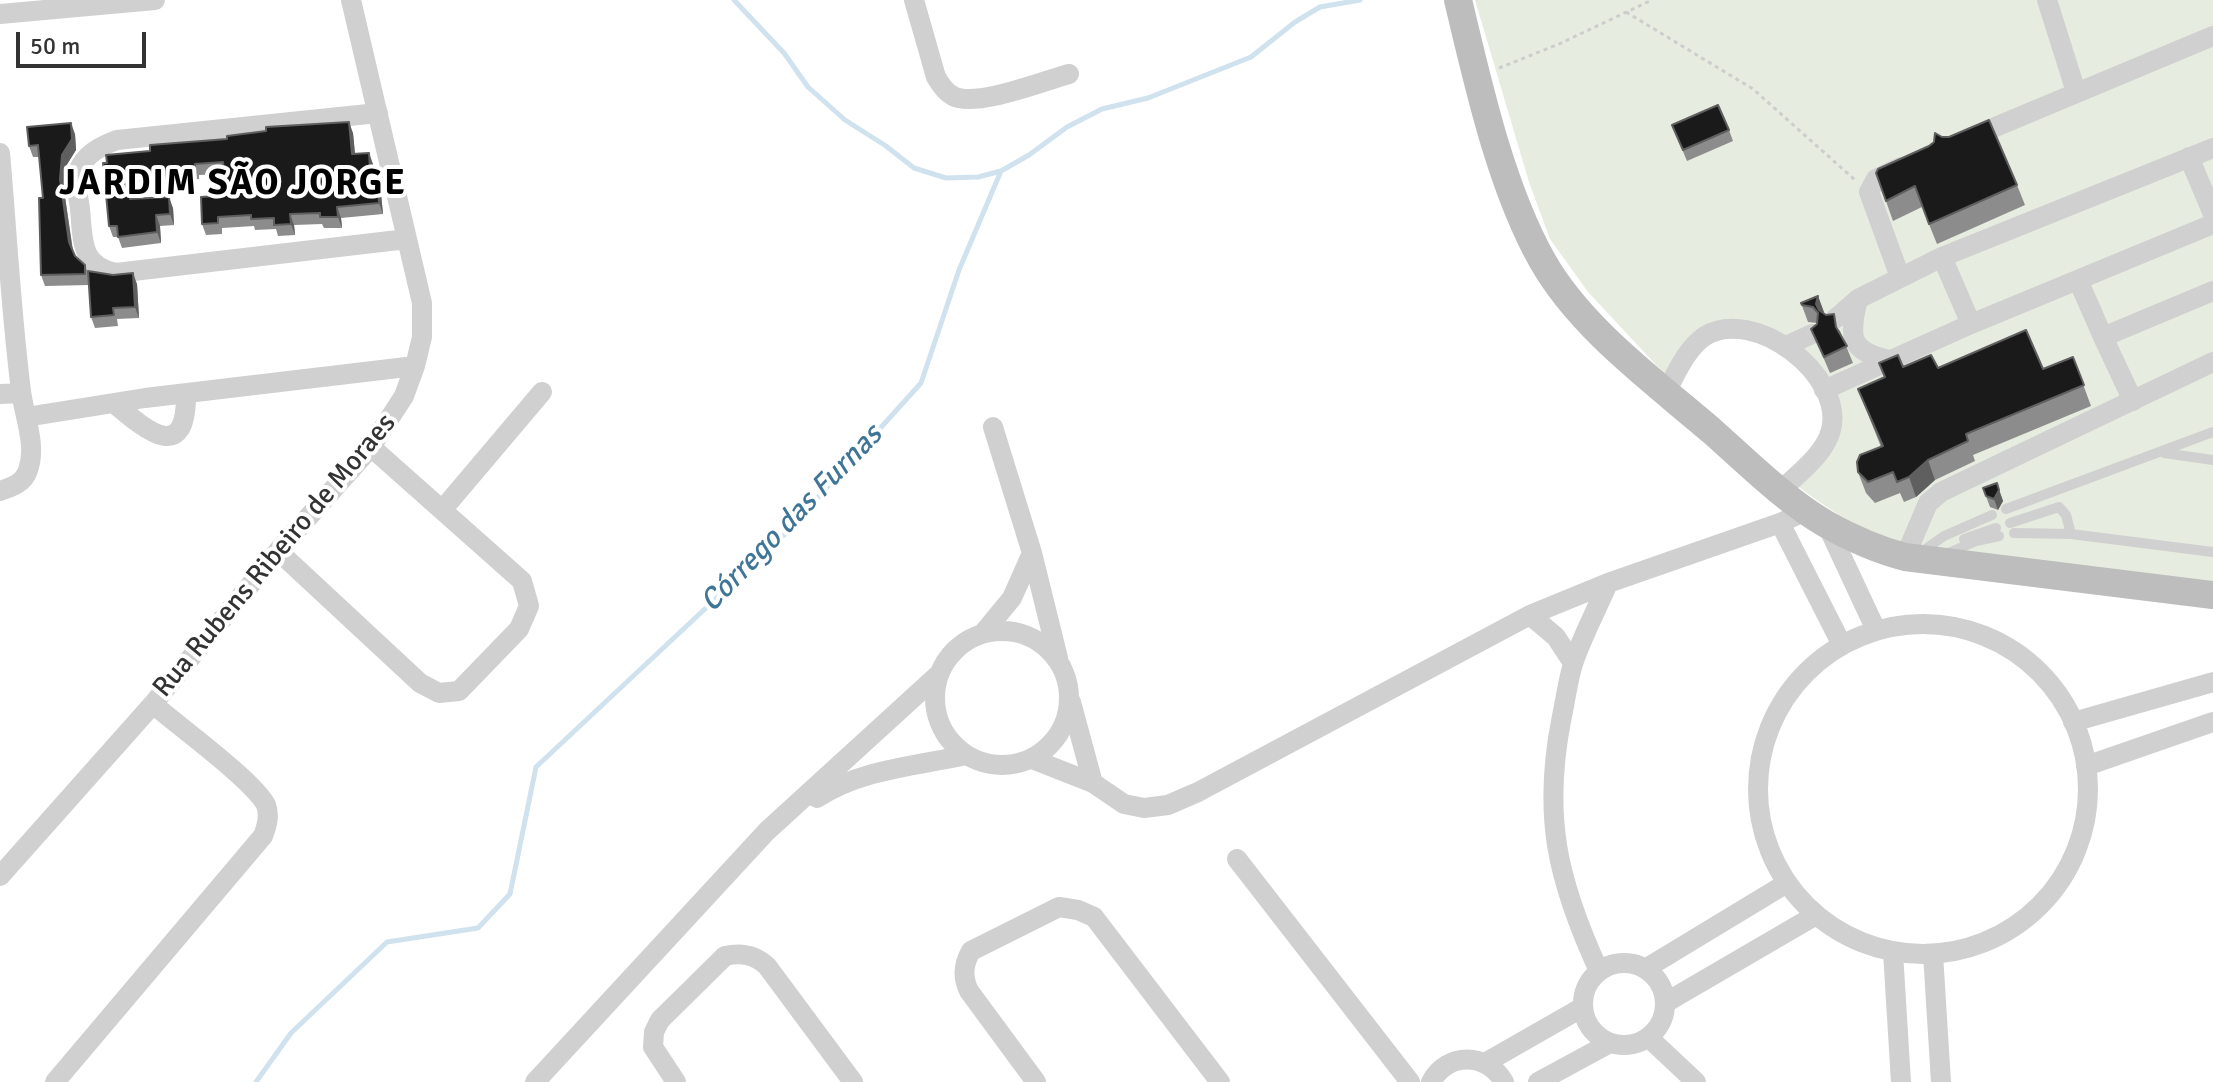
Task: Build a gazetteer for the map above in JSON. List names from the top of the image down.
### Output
{
  "streets": {
    "street": ["Rua Rubens Ribeiro de Moraes"]
  },
  "districts": ["JARDIM SÃO JORGE"],
  "water": ["Córrego das Furnas"],
  "scale_bar": "50 m"
}
